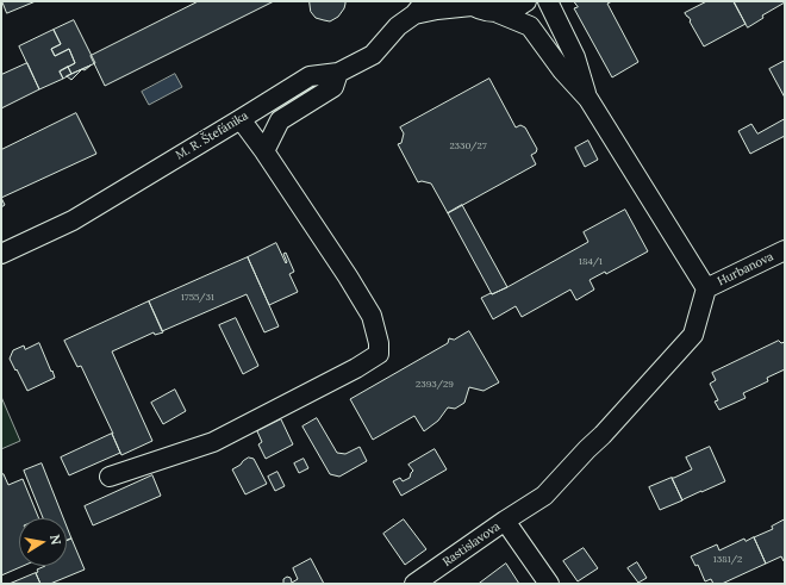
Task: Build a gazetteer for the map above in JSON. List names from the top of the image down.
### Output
{
  "streets": {
    "street": ["M. R. Štefánika", "Hurbanova", "Rastislavova"]
  },
  "crossings": [
    ["Hurbanova", "Rastislavova"]
  ],
  "house_numbers": [
    "2330/27",
    "184/1",
    "1755/31",
    "2393/29",
    "1381/2"
  ],
  "north": "right"
}
